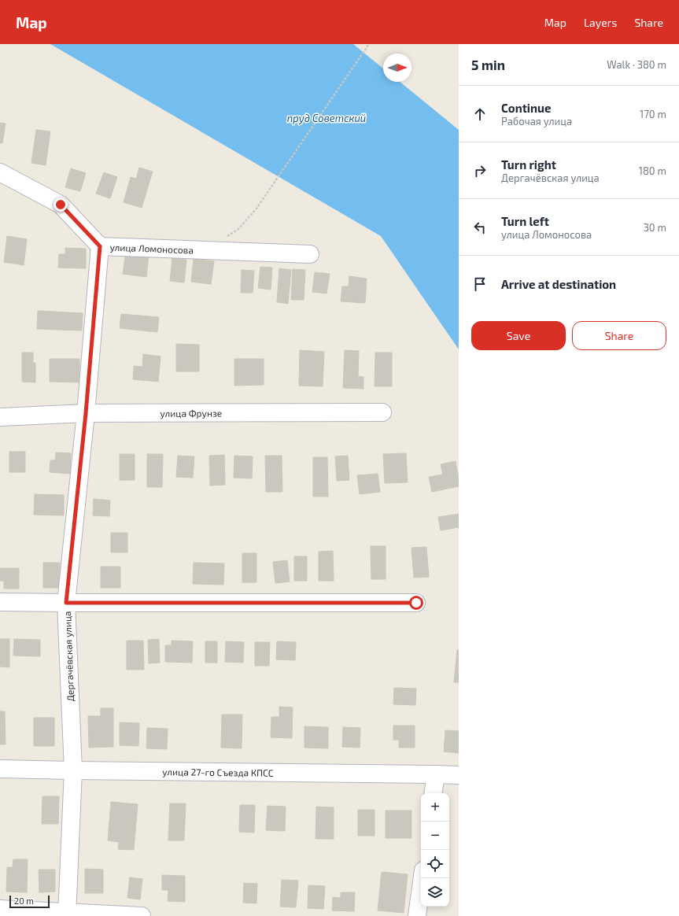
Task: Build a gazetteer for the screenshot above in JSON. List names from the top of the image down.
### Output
{
  "streets": {
    "street": [
      "улица Ломоносова",
      "улица Фрунзе",
      "Дергачёвская улица",
      "улица 27-го Съезда КПСС"
    ]
  },
  "crossings": [
    ["улица Ломоносова", "Дергачёвская улица"],
    ["улица Фрунзе", "Дергачёвская улица"],
    ["Дергачёвская улица", "улица 27-го Съезда КПСС"]
  ],
  "water": ["пруд Советский"],
  "scale_bar": "20 m",
  "north": "right",
  "page": {
    "header": "Map",
    "nav": ["Map", "Layers", "Share"],
    "heading": ["5 min", "Walk · 380 m"],
    "list": [
      ["Continue", "Рабочая улица", "170 m"],
      ["Turn right", "Дергачёвская улица", "180 m"],
      ["Turn left", "улица Ломоносова", "30 m"],
      "Arrive at destination"
    ],
    "buttons": ["Save", "Share"],
    "map_buttons": ["+", "−"],
    "scale": "20 m"
  }
}
